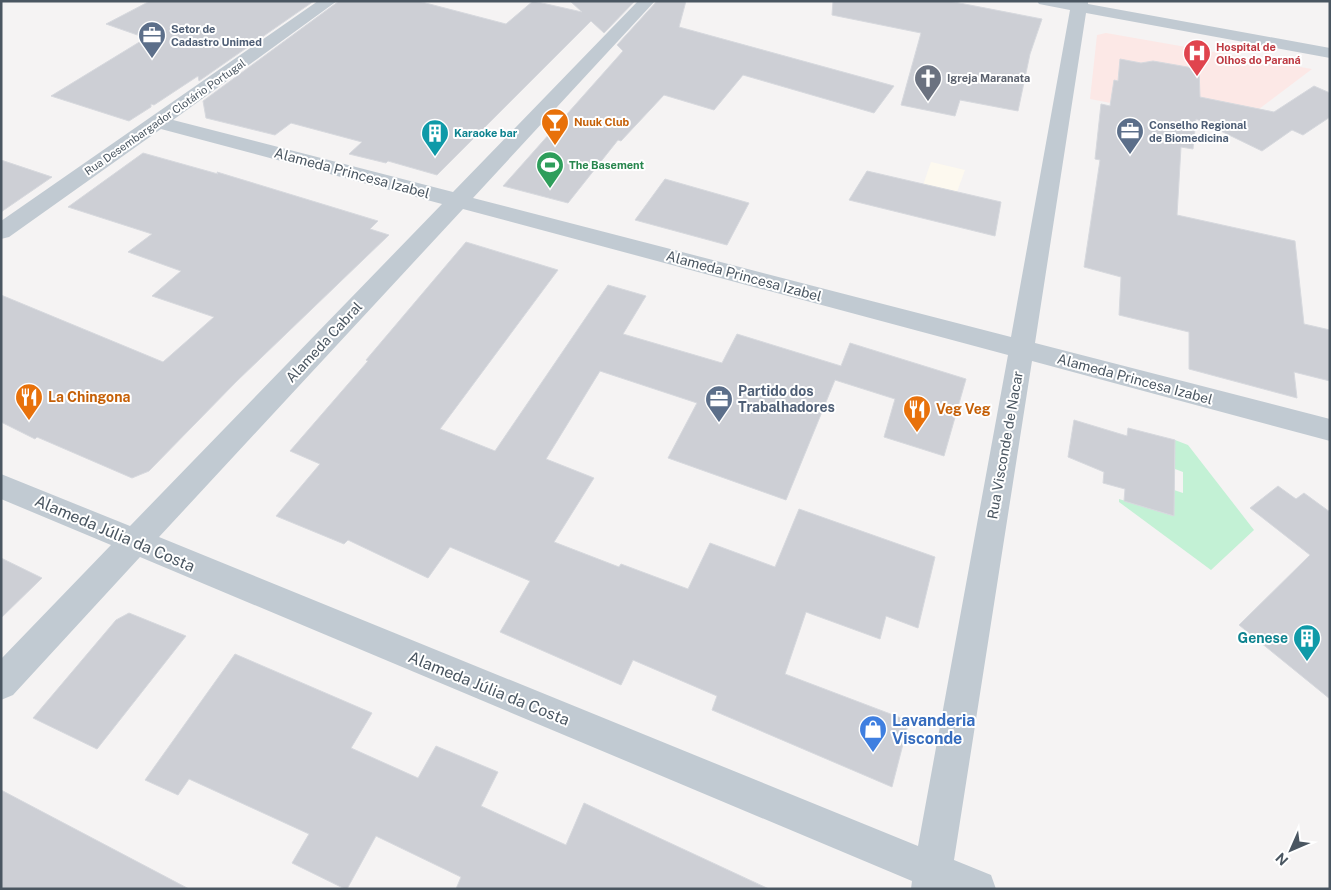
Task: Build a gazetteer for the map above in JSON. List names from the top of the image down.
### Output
{
  "streets": {
    "street": [
      "Rua Desembargador Clotário Portugal",
      "Alameda Princesa Izabel",
      "Alameda Cabral",
      "Rua Visconde de Nacar",
      "Alameda Júlia da Costa"
    ]
  },
  "crossings": [
    ["Rua Desembargador Clotário Portugal", "Alameda Princesa Izabel"],
    ["Alameda Princesa Izabel", "Alameda Cabral"],
    ["Alameda Princesa Izabel", "Rua Visconde de Nacar"],
    ["Alameda Cabral", "Alameda Júlia da Costa"],
    ["Rua Visconde de Nacar", "Alameda Júlia da Costa"]
  ],
  "places": {
    "office": ["Setor de Cadastro Unimed", "Conselho Regional de Biomedicina", "Partido dos Trabalhadores"],
    "hospital": ["Hospital de Olhos do Paraná"],
    "church": ["Igreja Maranata"],
    "bar": ["Nuuk Club"],
    "building": ["Karaoke bar", "Genese"],
    "sports": ["The Basement"],
    "restaurant": ["La Chingona", "Veg Veg"],
    "shop": ["Lavanderia Visconde"]
  },
  "north": "bottom left"
}
